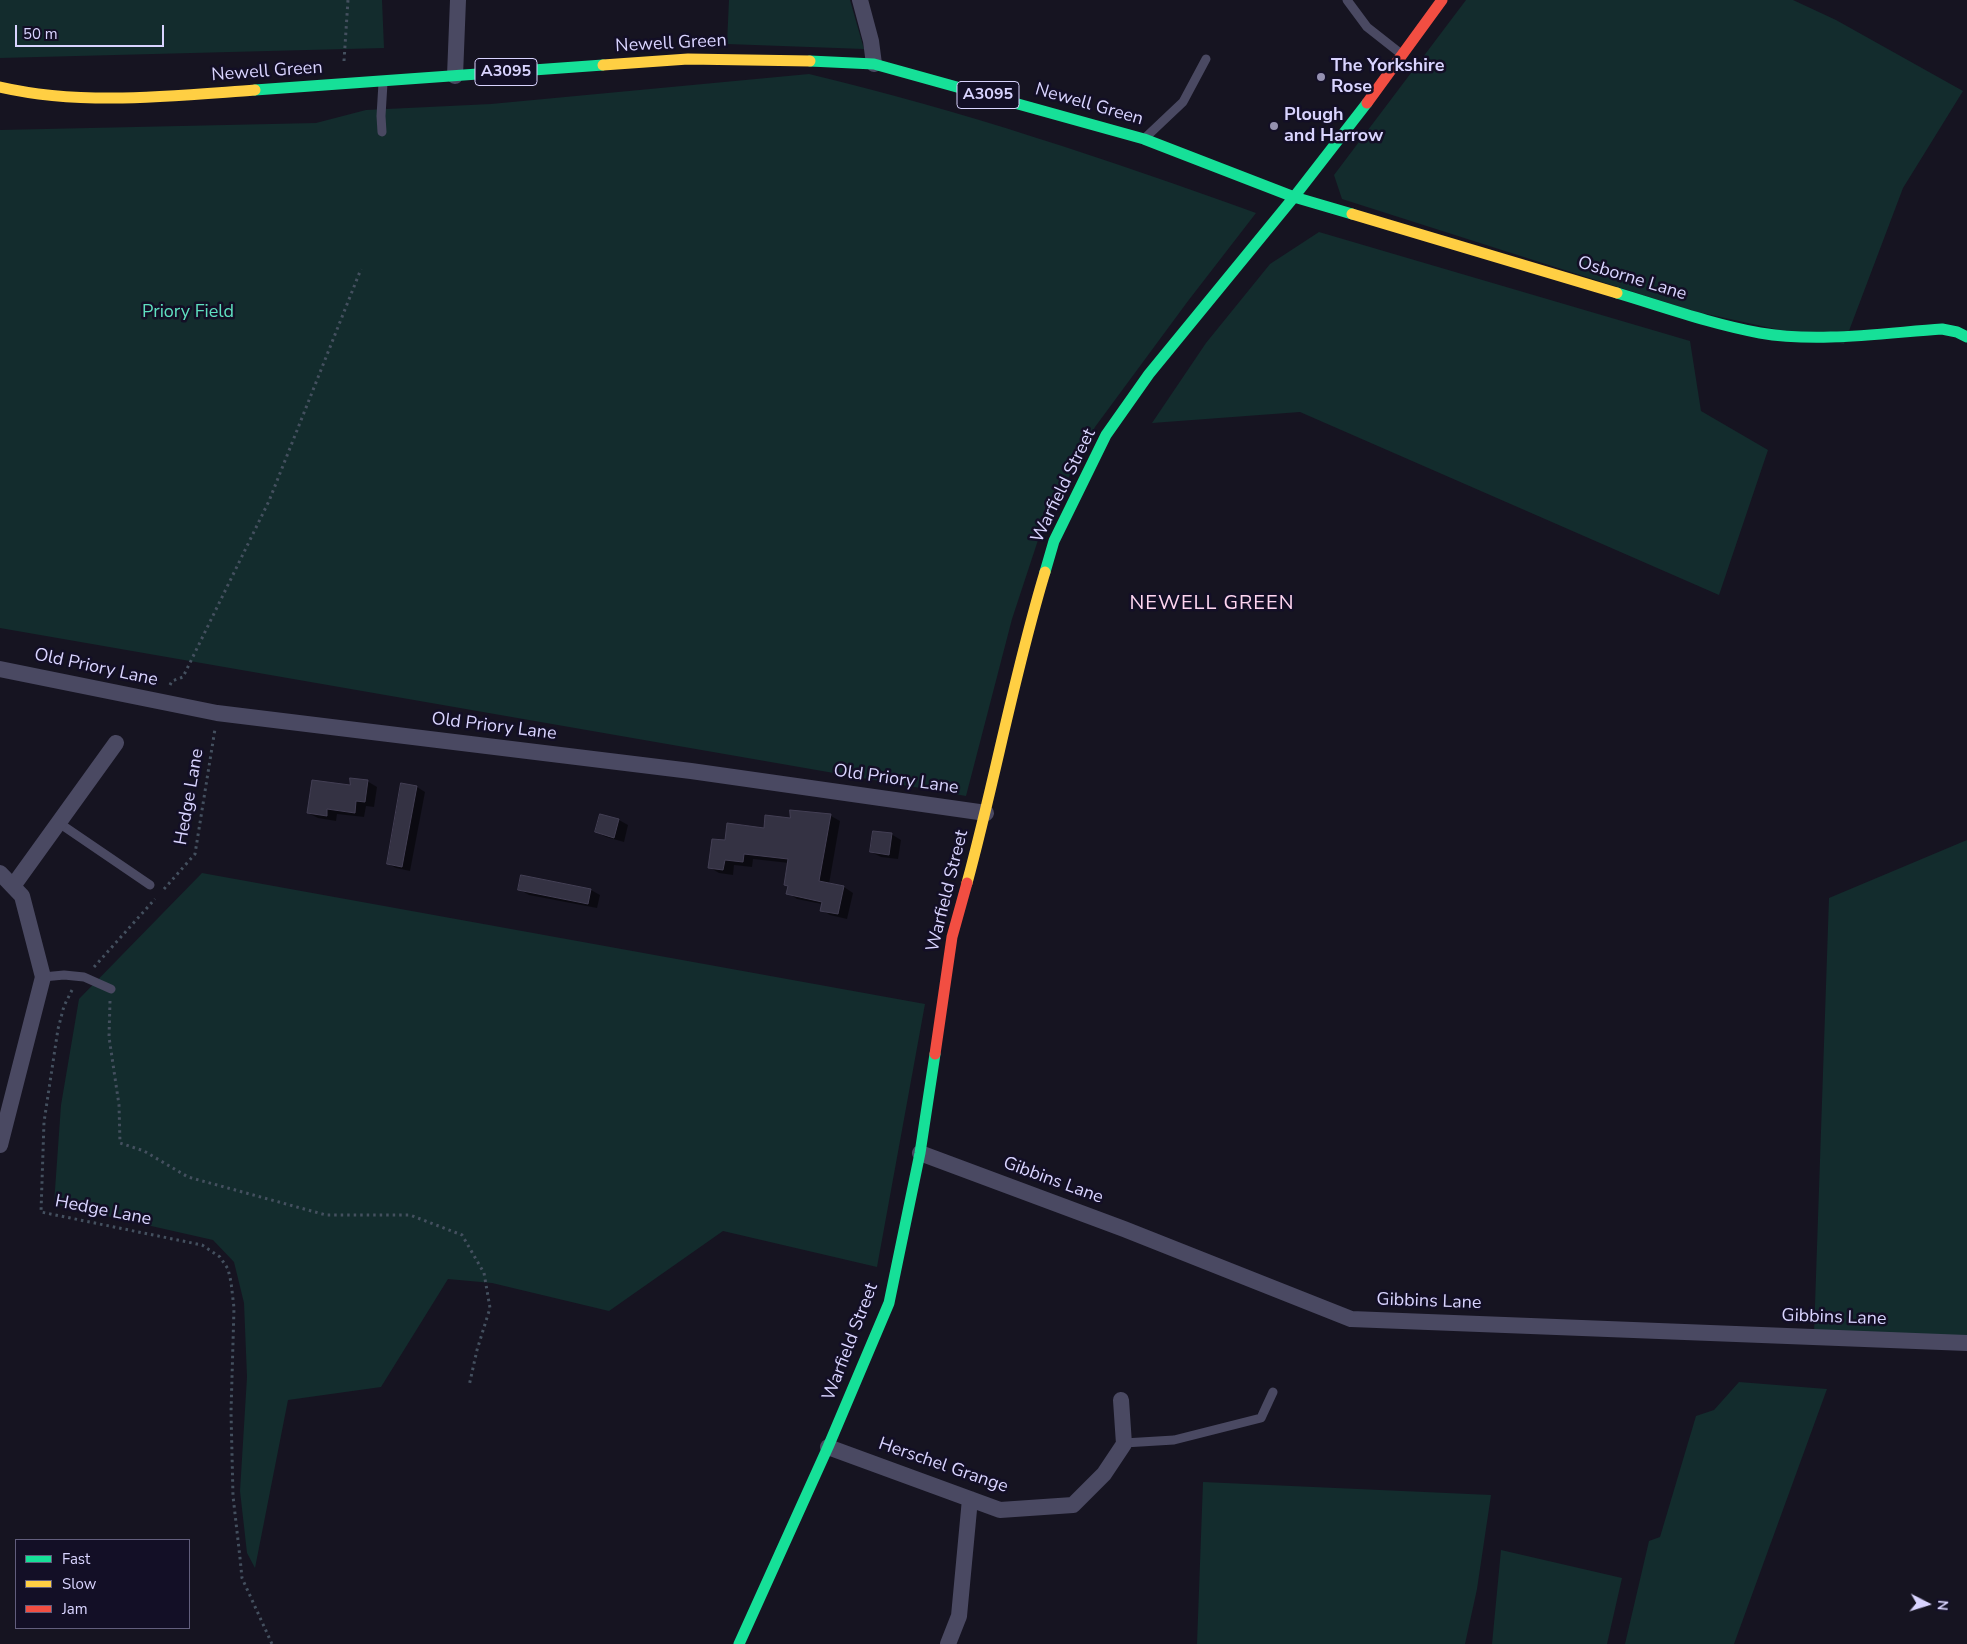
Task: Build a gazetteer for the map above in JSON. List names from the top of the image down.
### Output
{
  "streets": {
    "main road": [
      "Newell Green",
      "A3095",
      "Osborne Lane",
      "Warfield Street"
    ],
    "street": ["Old Priory Lane", "Gibbins Lane", "Herschel Grange"],
    "path": ["Hedge Lane"]
  },
  "crossings": [
    ["Newell Green", "Osborne Lane"],
    ["Newell Green", "Warfield Street"],
    ["Osborne Lane", "Warfield Street"],
    ["Warfield Street", "Old Priory Lane"],
    ["Warfield Street", "Gibbins Lane"],
    ["Warfield Street", "Herschel Grange"],
    ["Old Priory Lane", "Hedge Lane"]
  ],
  "districts": ["NEWELL GREEN"],
  "parks": ["Priory Field"],
  "places": ["The Yorkshire Rose", "Plough and Harrow"],
  "legend": ["Fast", "Slow", "Jam"],
  "scale_bar": "50 m",
  "north": "right"
}
